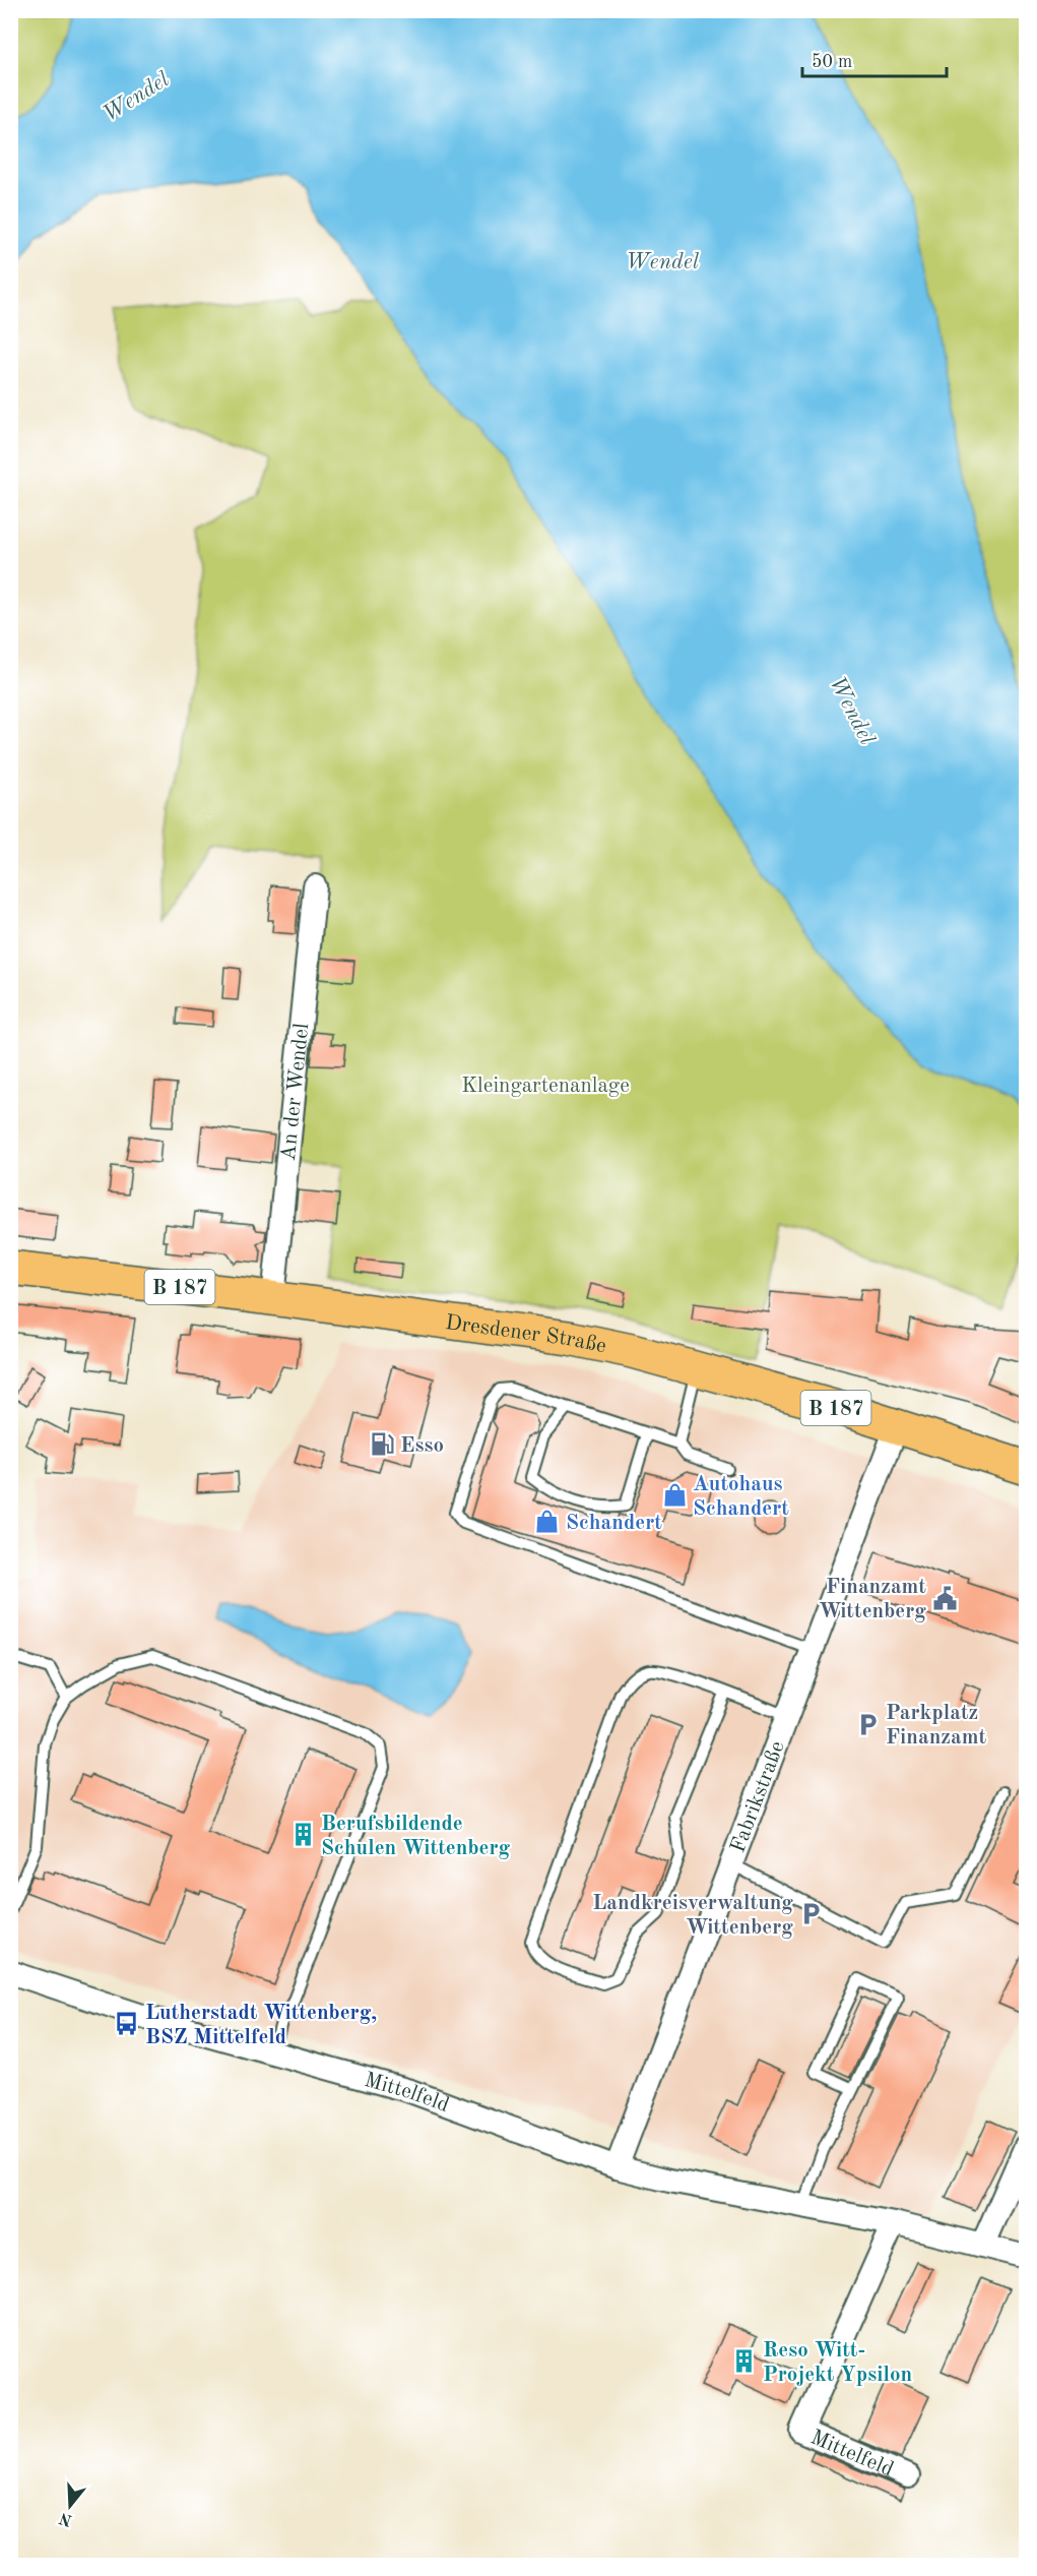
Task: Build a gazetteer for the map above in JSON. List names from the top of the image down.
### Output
{
  "streets": {
    "main road": ["B 187", "Dresdener Straße"],
    "street": ["An der Wendel", "Fabrikstraße", "Mittelfeld"]
  },
  "crossings": [
    ["An der Wendel", "Dresdener Straße"],
    ["Dresdener Straße", "Fabrikstraße"],
    ["Fabrikstraße", "Mittelfeld"]
  ],
  "water": ["Wendel"],
  "parks": ["Kleingartenanlage"],
  "places": {
    "fuel station": ["Esso"],
    "shop": ["Autohaus Schandert", "Schandert"],
    "public building": ["Finanzamt Wittenberg"],
    "parking": ["Parkplatz Finanzamt", "Landkreisverwaltung Wittenberg"],
    "building": ["Berufsbildende Schulen Wittenberg", "Reso Witt- Projekt Ypsilon"],
    "bus stop": ["Lutherstadt Wittenberg, BSZ Mittelfeld"]
  },
  "scale_bar": "50 m",
  "north": "bottom"
}
